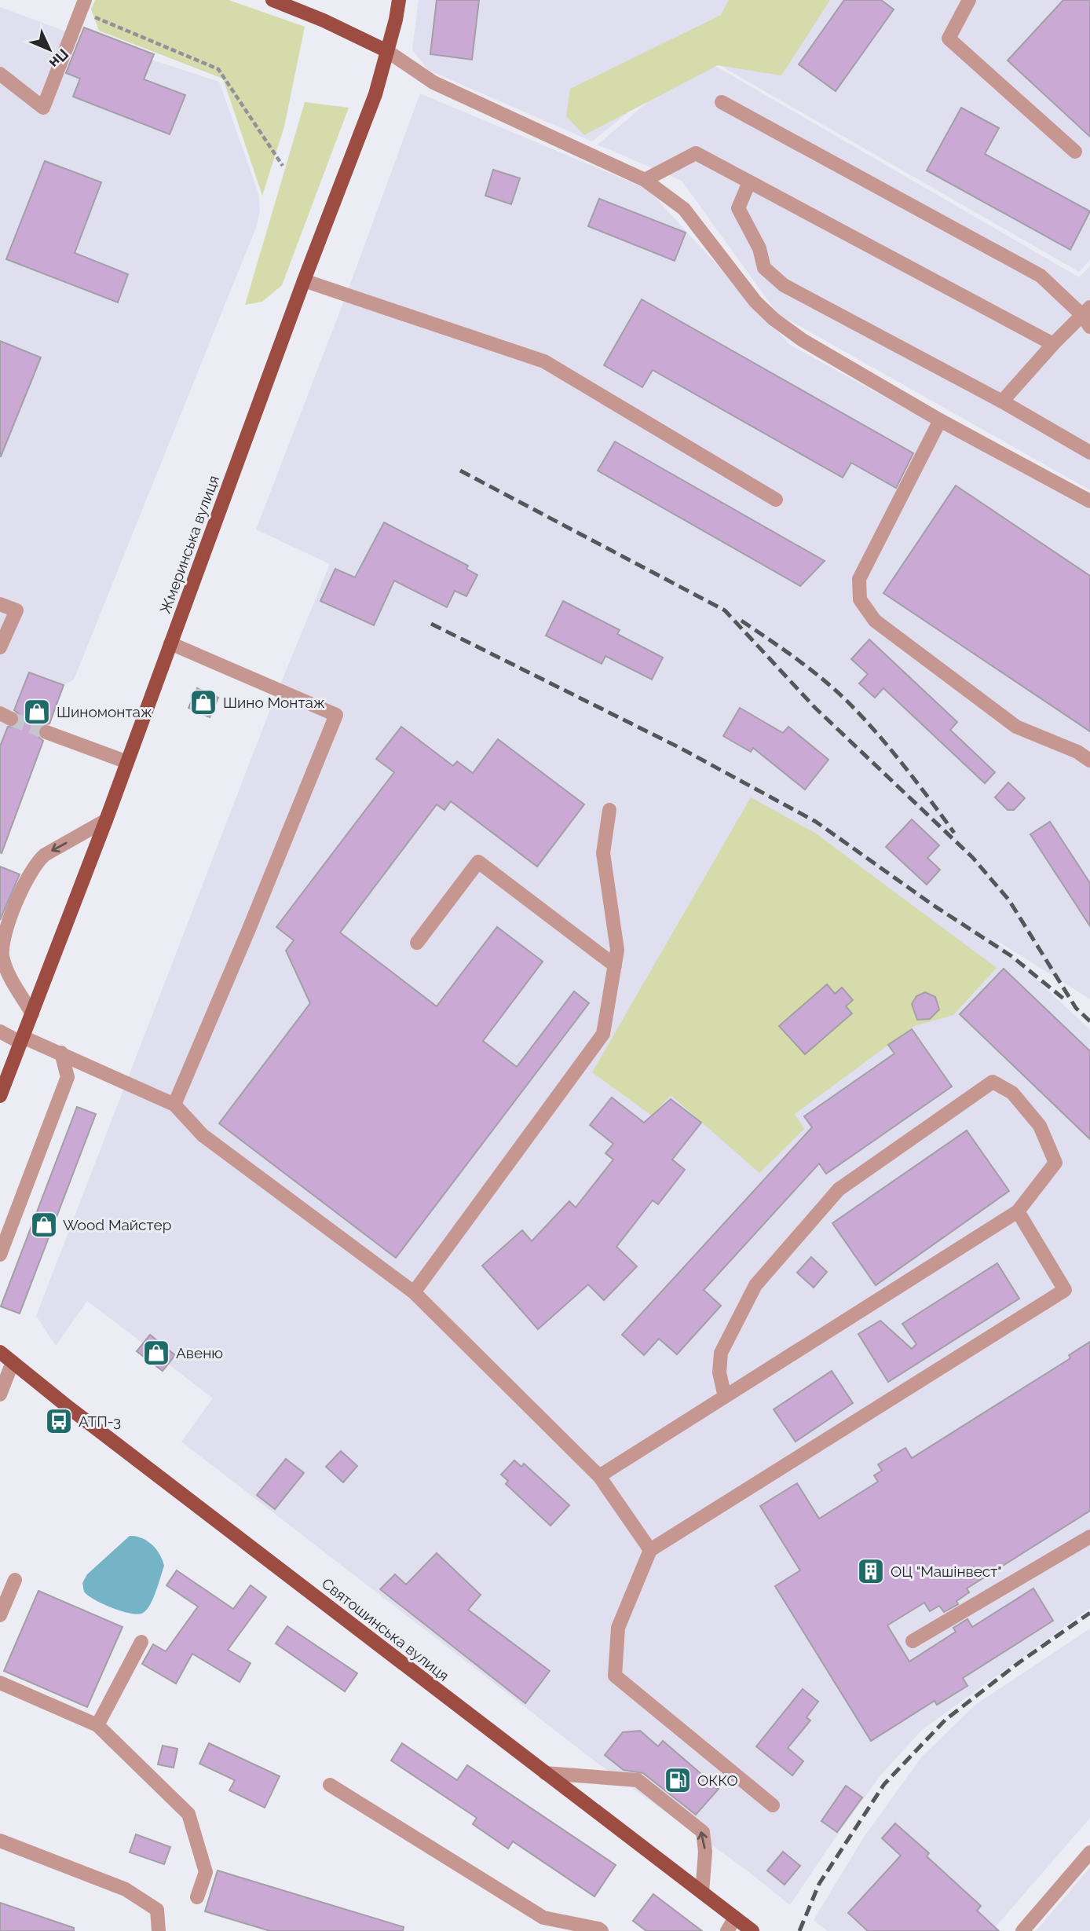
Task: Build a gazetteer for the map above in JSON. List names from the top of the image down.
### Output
{
  "streets": {
    "main road": ["Жмеринська вулиця", "Святошинська вулиця"]
  },
  "places": {
    "shop": [
      "Шино Монтаж",
      "Шиномонтаж",
      "Wood Майстер",
      "Авеню"
    ],
    "bus stop": ["АТП-3"],
    "building": ["ОЦ \"Машінвест\""],
    "fuel station": ["ОККО"]
  },
  "north": "bottom right"
}
